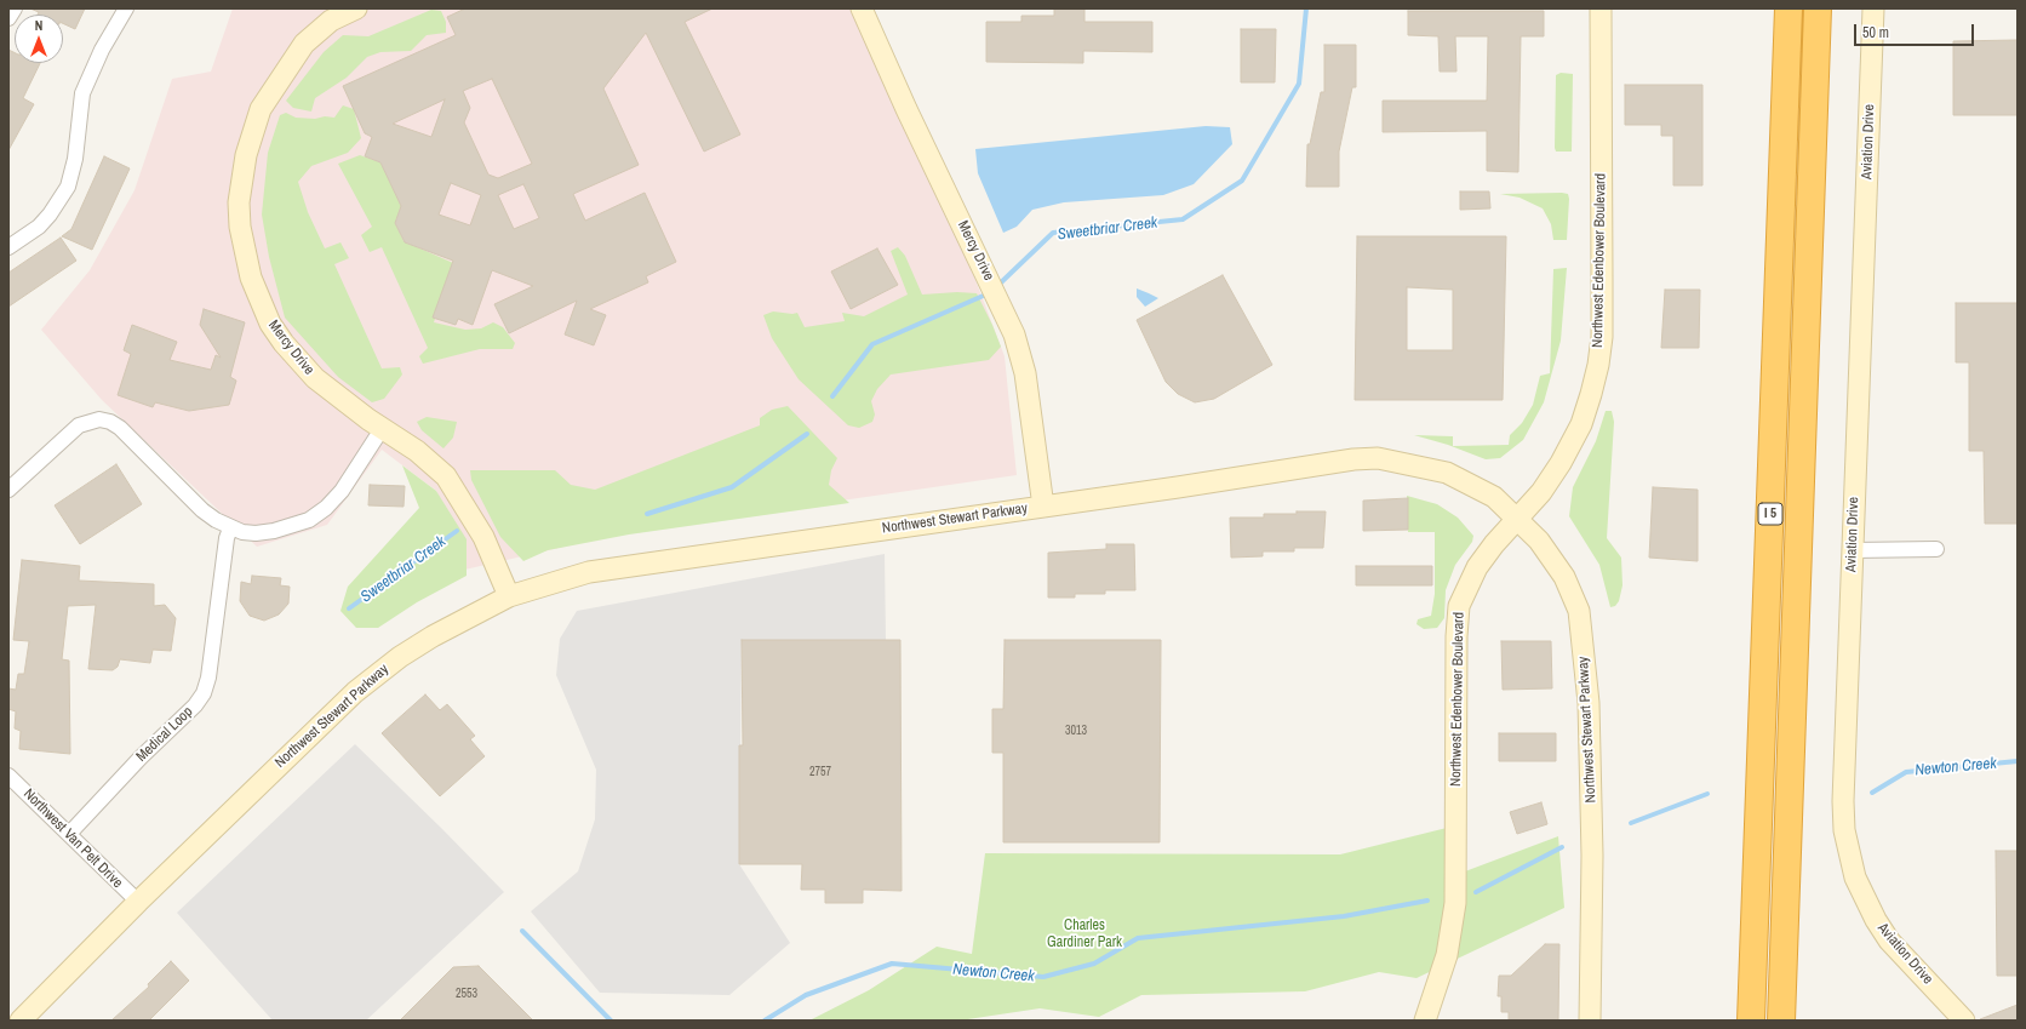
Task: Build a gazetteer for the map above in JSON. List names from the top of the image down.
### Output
{
  "streets": {
    "highway": ["I 5"],
    "street": [
      "Aviation Drive",
      "Mercy Drive",
      "Northwest Edenbower Boulevard",
      "Northwest Stewart Parkway",
      "Medical Loop",
      "Northwest Van Pelt Drive"
    ]
  },
  "crossings": [
    ["Mercy Drive", "Northwest Stewart Parkway"],
    ["Northwest Edenbower Boulevard", "Northwest Stewart Parkway"],
    ["Northwest Stewart Parkway", "Northwest Van Pelt Drive"],
    ["Medical Loop", "Northwest Van Pelt Drive"]
  ],
  "water": ["Sweetbriar Creek", "Newton Creek"],
  "parks": ["Charles Gardiner Park"],
  "house_numbers": ["3013", "2757", "2553"],
  "scale_bar": "50 m",
  "north": "top"
}
